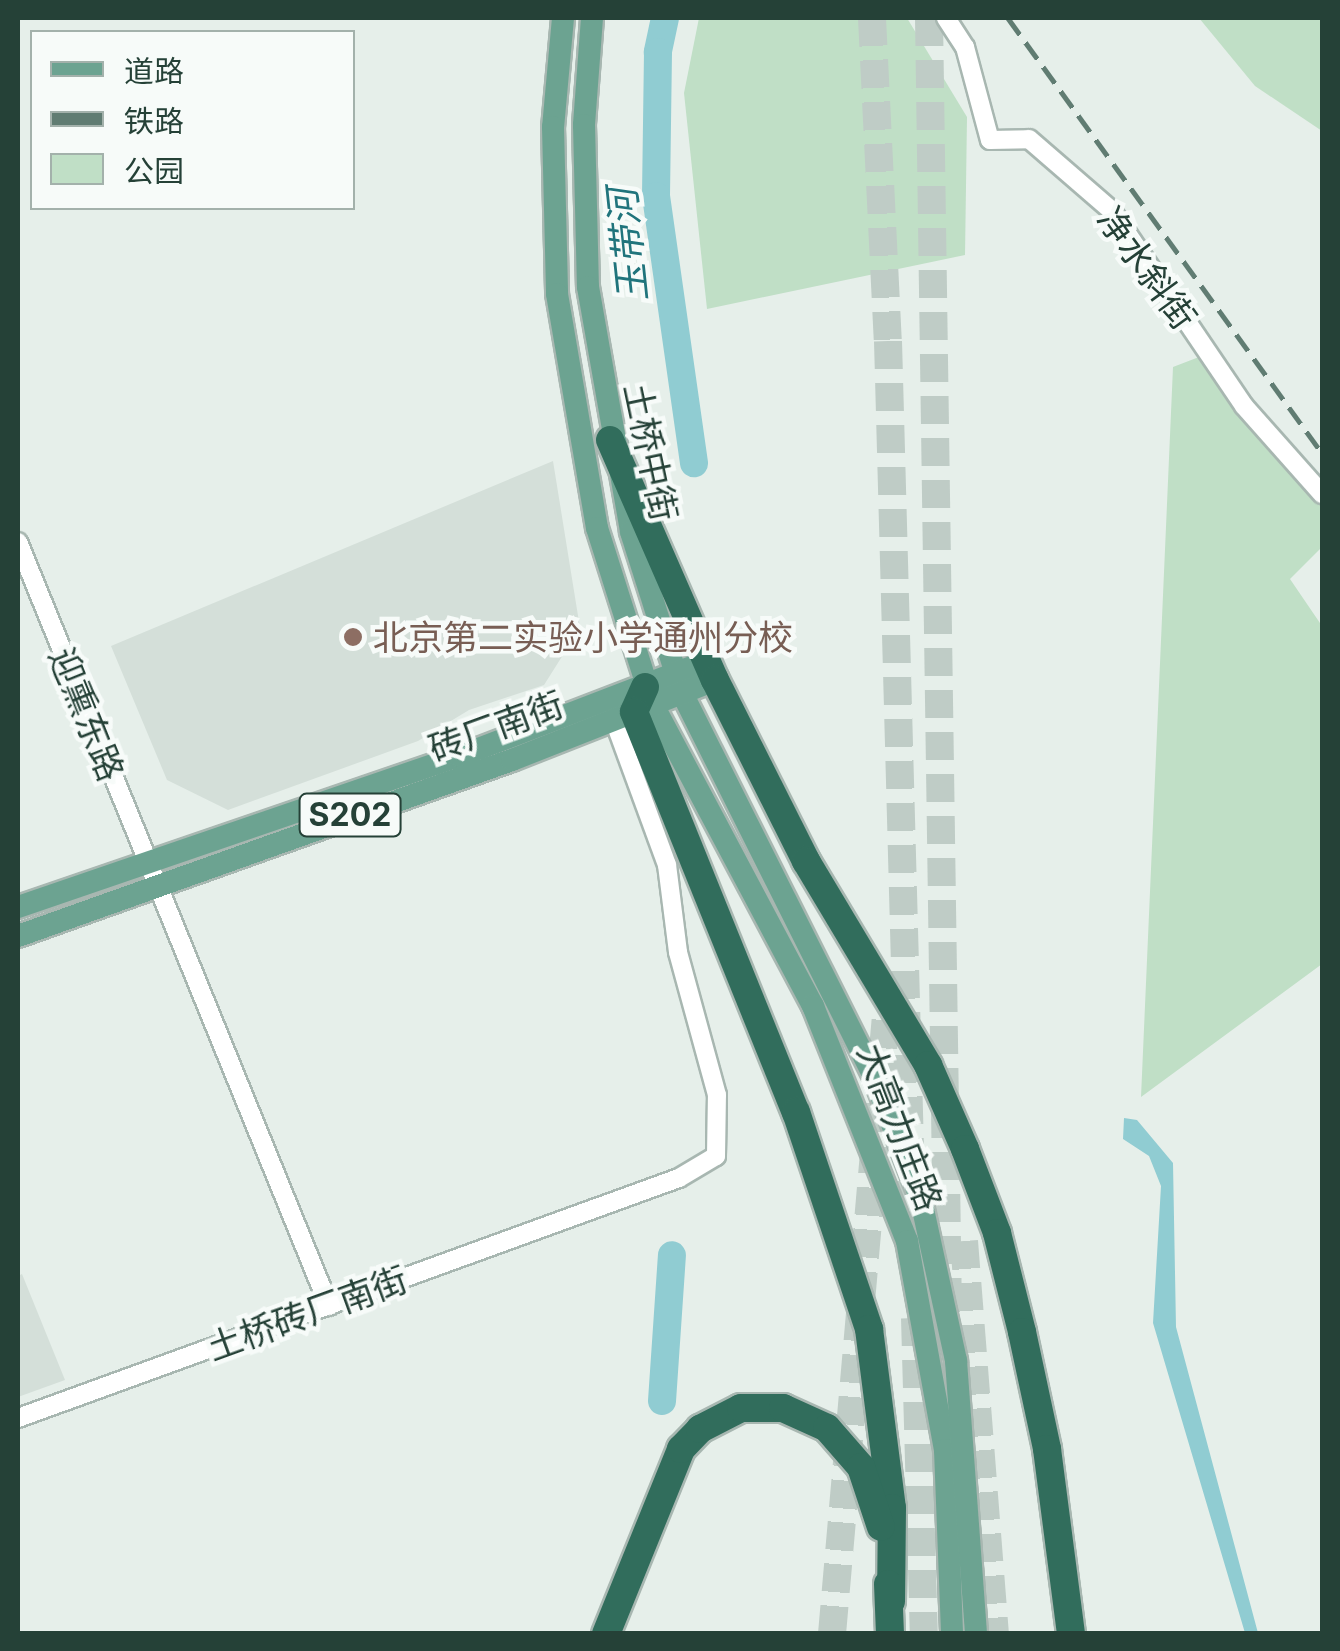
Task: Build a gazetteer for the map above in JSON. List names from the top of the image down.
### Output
{
  "streets": {
    "main road": [
      "土桥中街",
      "砖厂南街",
      "S202",
      "大高力庄路"
    ],
    "street": ["净水斜街", "迎熏东路", "土桥砖厂南街"]
  },
  "crossings": [
    ["土桥中街", "砖厂南街"],
    ["土桥中街", "大高力庄路"],
    ["迎熏东路", "砖厂南街"],
    ["迎熏东路", "土桥砖厂南街"],
    ["砖厂南街", "大高力庄路"],
    ["砖厂南街", "土桥砖厂南街"],
    ["大高力庄路", "土桥砖厂南街"]
  ],
  "water": ["玉带河"],
  "places": ["北京第二实验小学通州分校"],
  "legend": ["道路", "铁路", "公园"]
}
